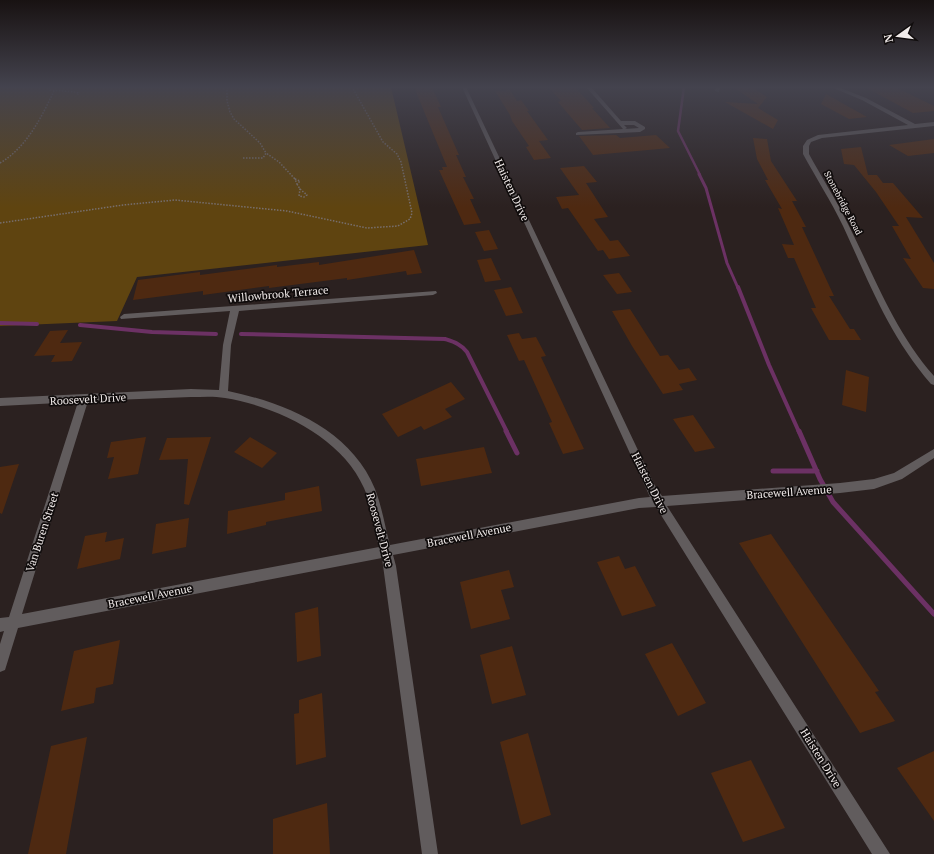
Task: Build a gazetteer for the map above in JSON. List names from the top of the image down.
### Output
{
  "streets": {
    "street": [
      "Haisten Drive",
      "Stonebridge Road",
      "Willowbrook Terrace",
      "Roosevelt Drive",
      "Bracewell Avenue",
      "Van Buren Street"
    ]
  },
  "crossings": [
    ["Haisten Drive", "Bracewell Avenue"],
    ["Roosevelt Drive", "Bracewell Avenue"],
    ["Roosevelt Drive", "Van Buren Street"],
    ["Bracewell Avenue", "Van Buren Street"]
  ],
  "north": "left"
}
